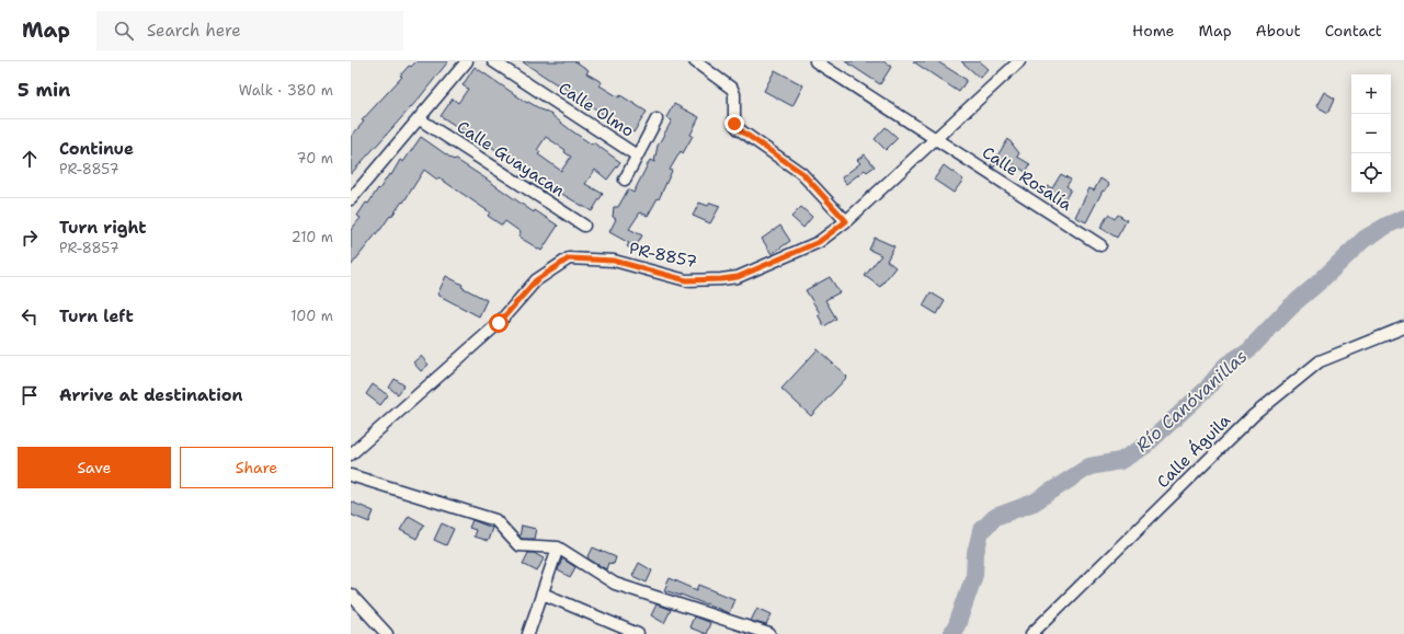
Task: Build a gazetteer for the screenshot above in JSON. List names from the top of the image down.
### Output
{
  "streets": {
    "street": [
      "Calle Olmo",
      "Calle Guayacan",
      "Calle Rosalía",
      "PR-8857",
      "Calle Águila"
    ]
  },
  "crossings": [
    ["Calle Rosalía", "PR-8857"]
  ],
  "water": ["Río Canóvanillas"],
  "page": {
    "header": "Map",
    "search": "Search here",
    "nav": [
      "Home",
      "Map",
      "About",
      "Contact"
    ],
    "heading": ["5 min", "Walk · 380 m"],
    "map_buttons": ["+", "−"],
    "list": [
      ["Continue", "PR-8857", "70 m"],
      ["Turn right", "PR-8857", "210 m"],
      ["Turn left", "100 m"],
      "Arrive at destination"
    ],
    "buttons": ["Save", "Share"]
  }
}
